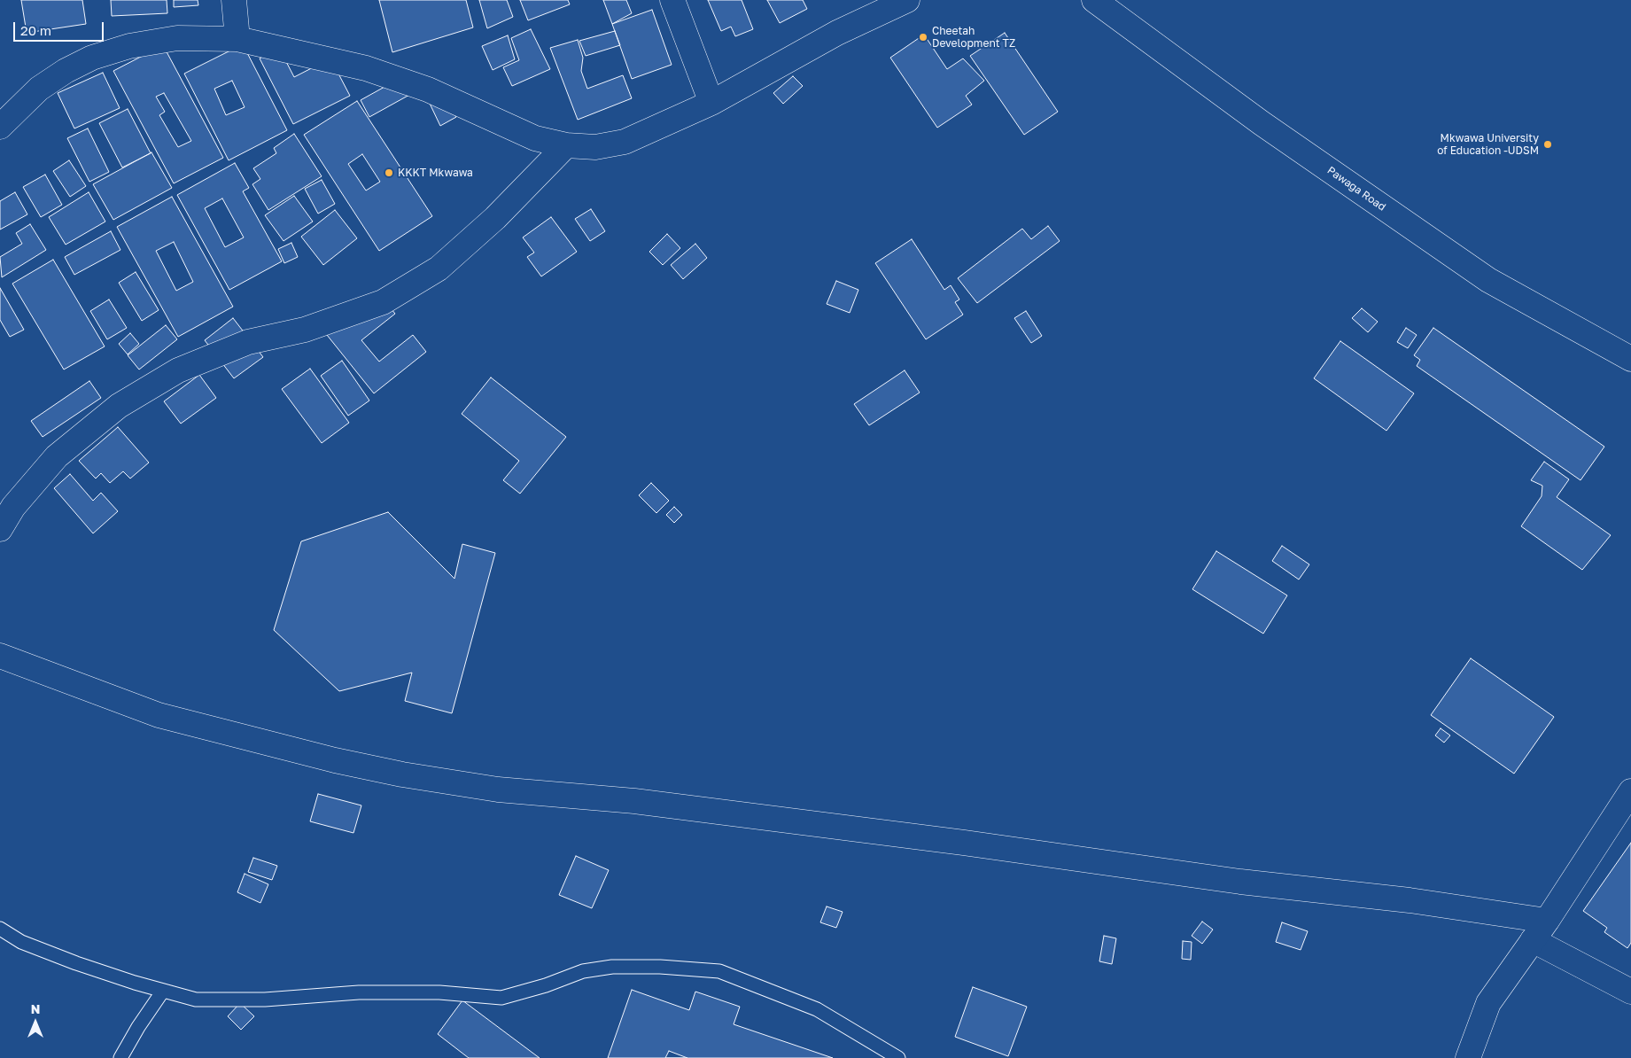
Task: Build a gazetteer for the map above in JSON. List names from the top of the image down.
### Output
{
  "streets": {
    "street": ["Pawaga Road"]
  },
  "places": ["Cheetah Development TZ", "Mkwawa University of Education -UDSM", "KKKT Mkwawa"],
  "scale_bar": "20 m",
  "north": "top"
}
